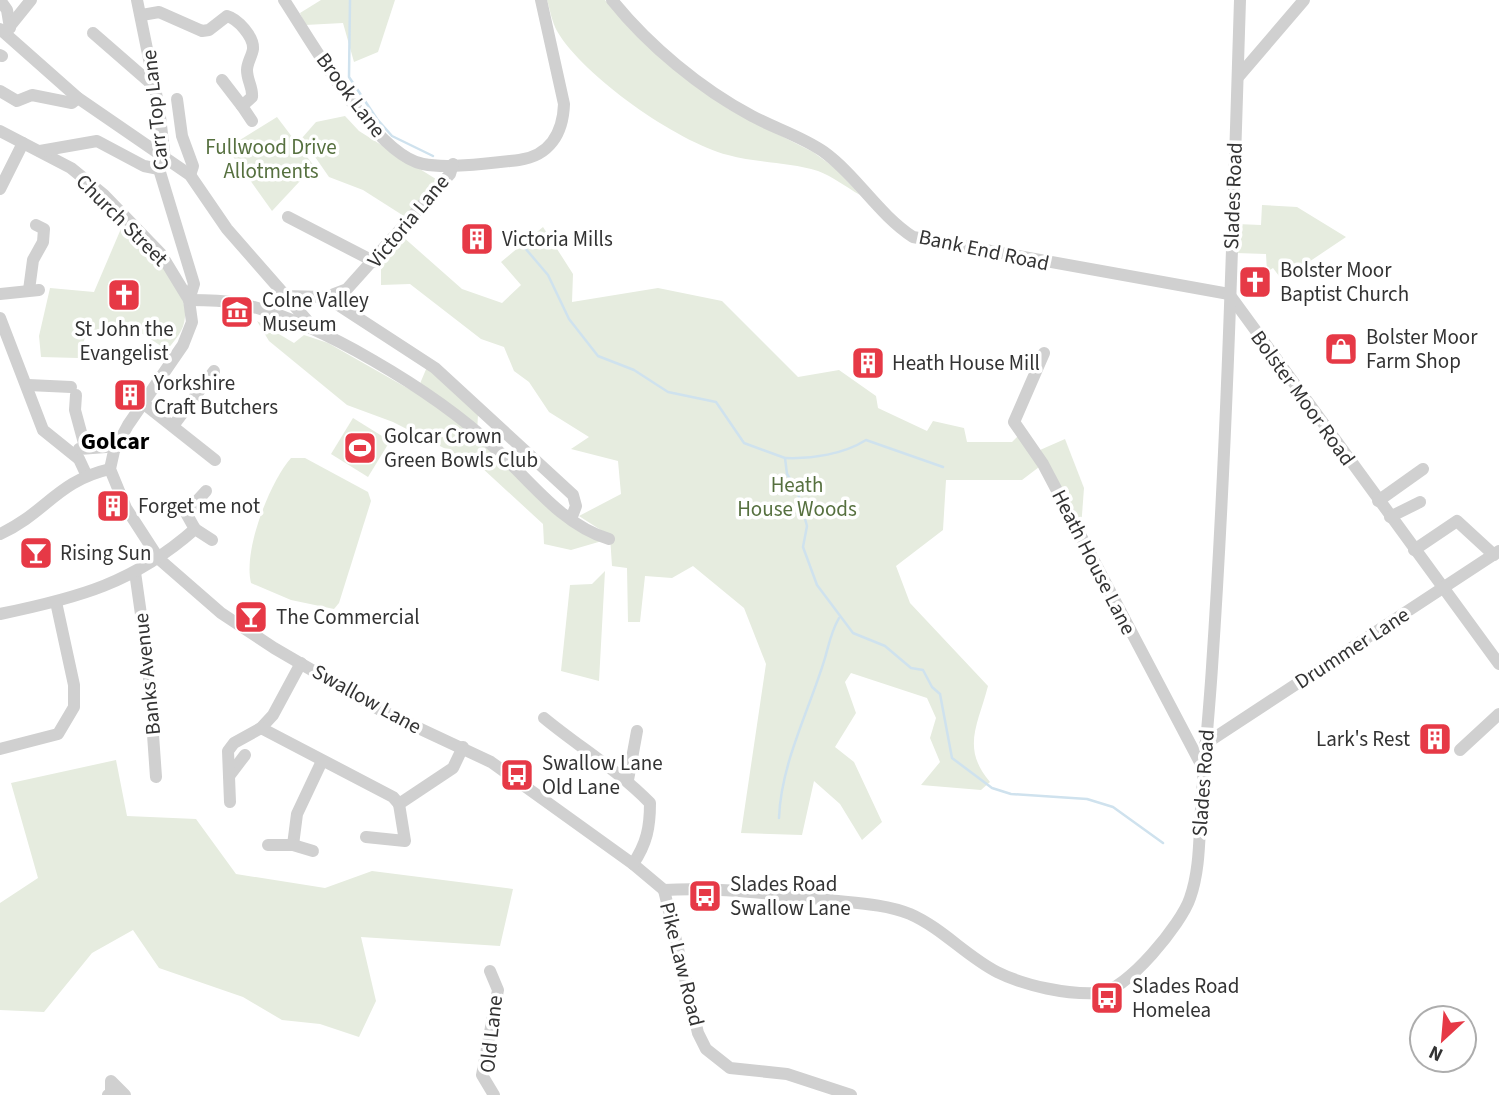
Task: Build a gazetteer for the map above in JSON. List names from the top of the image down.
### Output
{
  "streets": {
    "street": [
      "Brook Lane",
      "Carr Top Lane",
      "Slades Road",
      "Church Street",
      "Victoria Lane",
      "Bank End Road",
      "Bolster Moor Road",
      "Heath House Lane",
      "Drummer Lane",
      "Banks Avenue",
      "Swallow Lane",
      "Pike Law Road",
      "Old Lane"
    ]
  },
  "crossings": [
    ["Brook Lane", "Victoria Lane"],
    ["Carr Top Lane", "Church Street"],
    ["Slades Road", "Bank End Road"],
    ["Slades Road", "Bolster Moor Road"],
    ["Slades Road", "Heath House Lane"],
    ["Slades Road", "Drummer Lane"],
    ["Slades Road", "Swallow Lane"],
    ["Slades Road", "Pike Law Road"],
    ["Bank End Road", "Bolster Moor Road"],
    ["Bolster Moor Road", "Drummer Lane"],
    ["Swallow Lane", "Pike Law Road"]
  ],
  "districts": ["Golcar"],
  "parks": ["Fullwood Drive Allotments", "Heath House Woods"],
  "places": {
    "building": [
      "Victoria Mills",
      "Heath House Mill",
      "Yorkshire Craft Butchers",
      "Forget me not",
      "Lark's Rest"
    ],
    "church": ["Bolster Moor Baptist Church", "St John the Evangelist"],
    "museum": ["Colne Valley Museum"],
    "shop": ["Bolster Moor Farm Shop"],
    "sports": ["Golcar Crown Green Bowls Club"],
    "bar": ["Rising Sun", "The Commercial"],
    "bus stop": ["Swallow Lane Old Lane", "Slades Road Swallow Lane", "Slades Road Homelea"]
  },
  "north": "bottom left"
}
